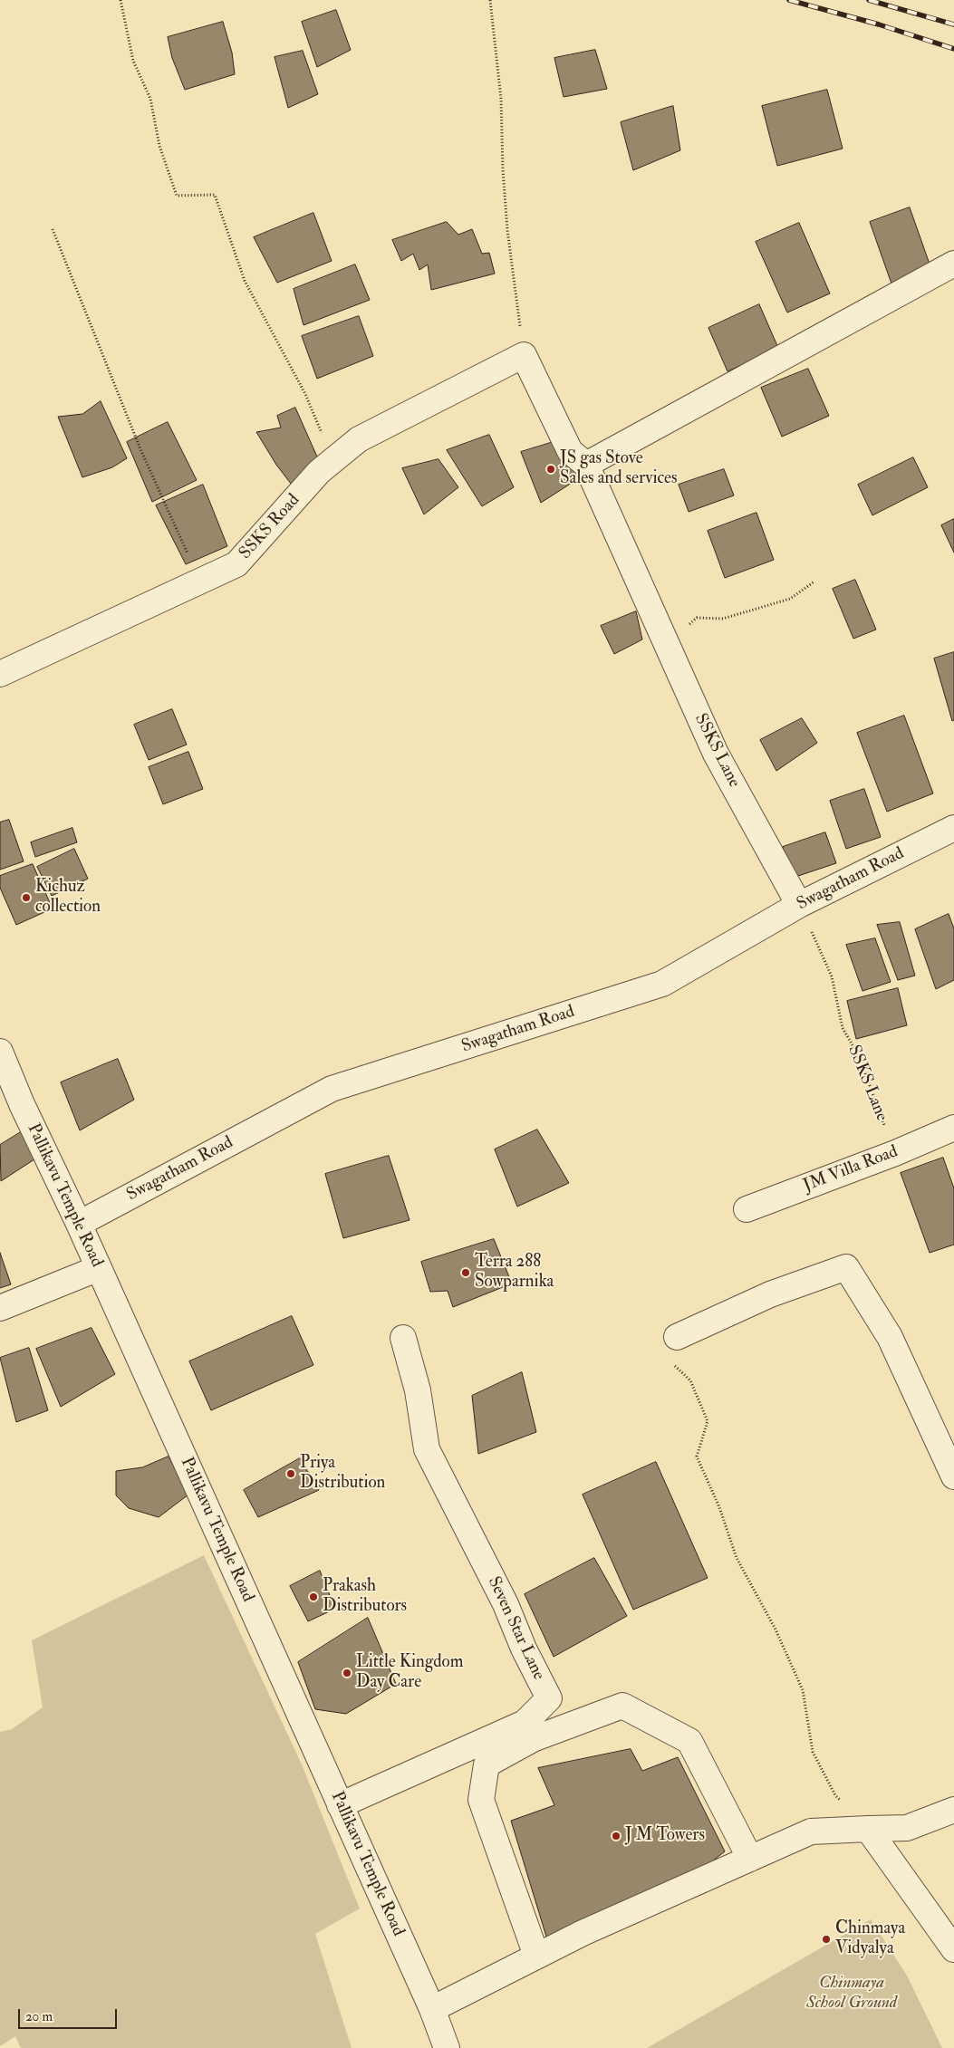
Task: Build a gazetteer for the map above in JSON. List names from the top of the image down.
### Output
{
  "streets": {
    "street": [
      "SSKS Road",
      "SSKS Lane",
      "Swagatham Road",
      "JM Villa Road",
      "Pallikavu Temple Road",
      "Seven Star Lane"
    ]
  },
  "crossings": [
    ["SSKS Road", "SSKS Lane"],
    ["SSKS Lane", "Swagatham Road"],
    ["SSKS Lane", "JM Villa Road"],
    ["Swagatham Road", "Pallikavu Temple Road"],
    ["Pallikavu Temple Road", "Seven Star Lane"]
  ],
  "parks": ["Chinmaya School Ground"],
  "places": [
    "JS gas Stove Sales and services",
    "Kichuz collection",
    "Terra 288 Sowparnika",
    "Priya Distribution",
    "Prakash Distributors",
    "Little Kingdom Day Care",
    "J M Towers",
    "Chinmaya Vidyalya"
  ],
  "scale_bar": "20 m"
}
